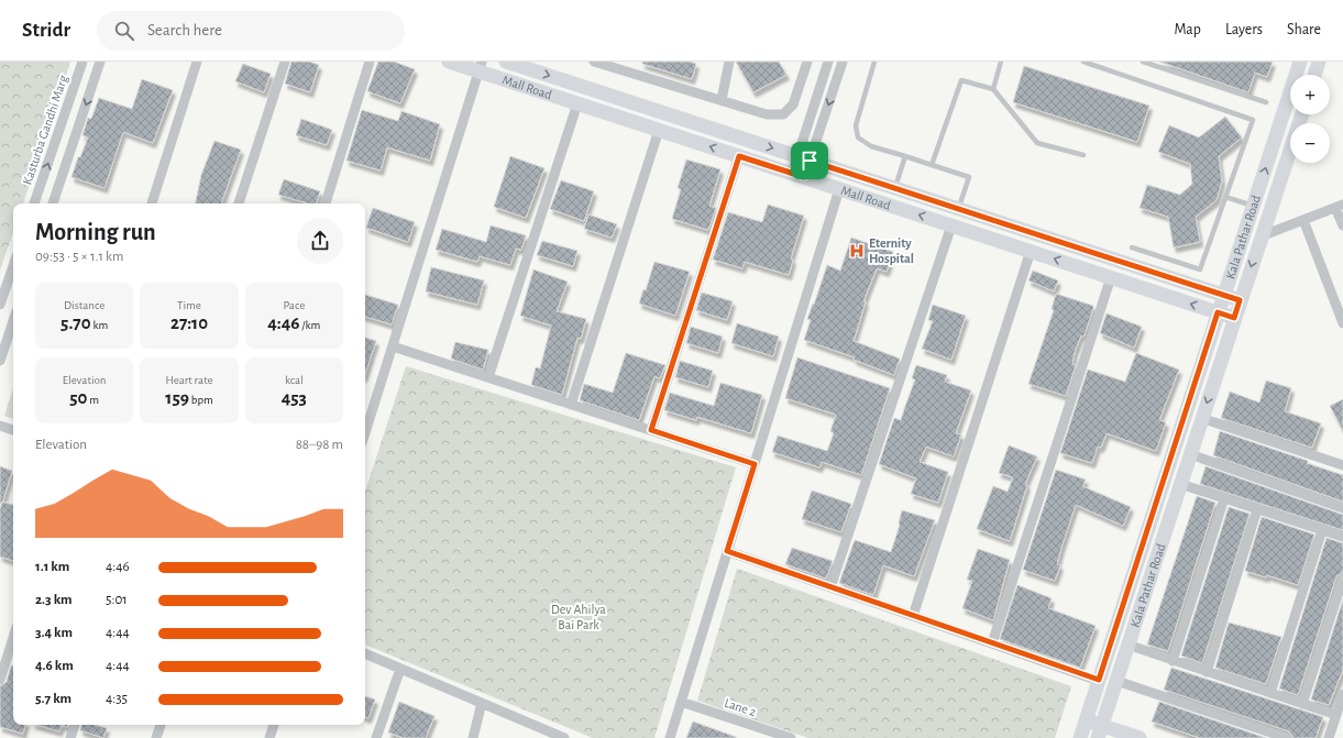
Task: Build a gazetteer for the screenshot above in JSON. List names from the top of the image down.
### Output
{
  "streets": {
    "street": [
      "Mall Road",
      "Kasturba Gandhi Marg",
      "Kala Pathar Road",
      "Lane 2"
    ]
  },
  "crossings": [
    ["Mall Road", "Kala Pathar Road"]
  ],
  "parks": ["Dev Ahilya Bai Park"],
  "places": {
    "hospital": ["Eternity Hospital"]
  },
  "page": {
    "header": "Stridr",
    "search": "Search here",
    "nav": ["Map", "Layers", "Share"],
    "map_buttons": ["+", "−"],
    "heading": ["Morning run", "09:53 · 5 × 1.1 km"],
    "stats": [
      ["Distance", "5.70 km"],
      ["Time", "27:10"],
      ["Pace", "4:46 /km"],
      ["Elevation", "50 m"],
      ["Heart rate", "159 bpm"],
      ["kcal", "453"]
    ],
    "chart": ["Elevation", "88–98 m"],
    "list": [
      {
        "name": "1.1 km",
        "note": "4:46"
      },
      {
        "name": "2.3 km",
        "note": "5:01"
      },
      {
        "name": "3.4 km",
        "note": "4:44"
      },
      {
        "name": "4.6 km",
        "note": "4:44"
      },
      {
        "name": "5.7 km",
        "note": "4:35"
      }
    ]
  }
}
